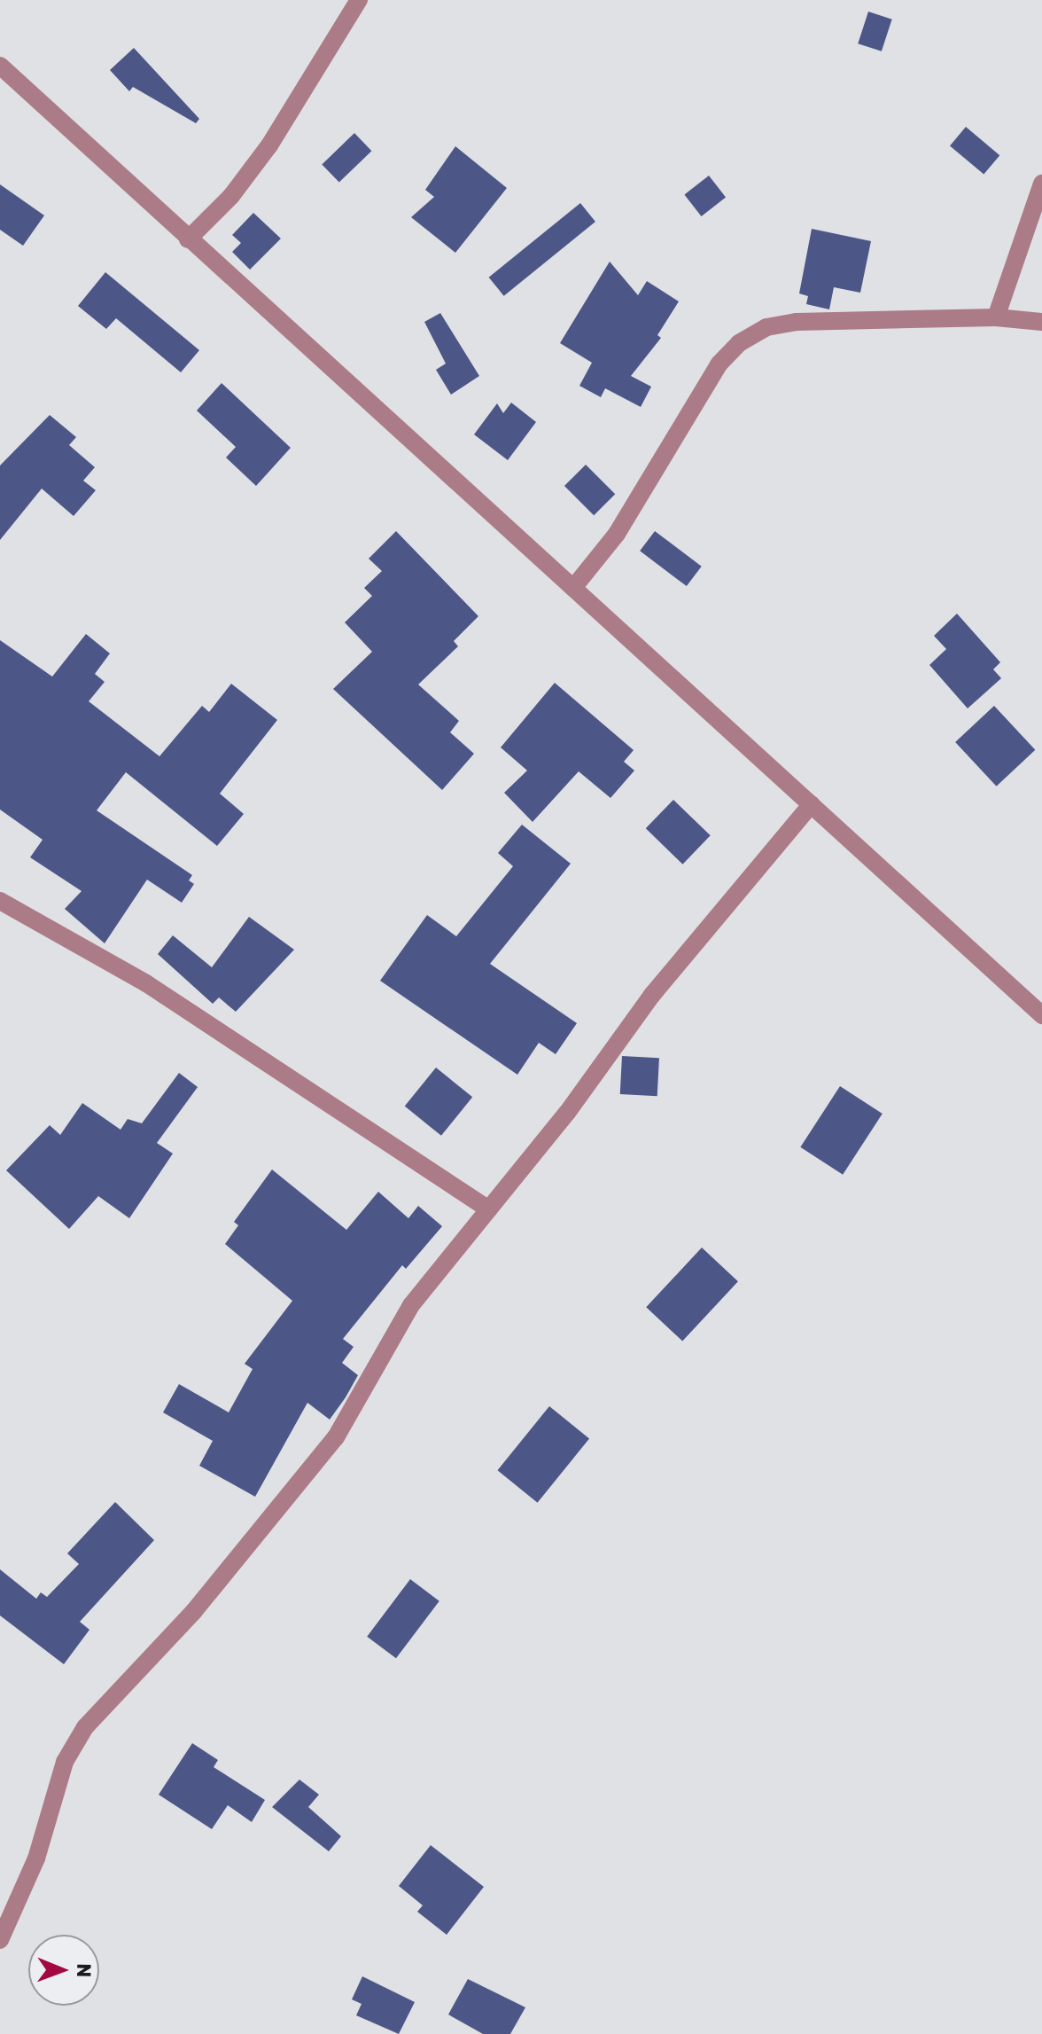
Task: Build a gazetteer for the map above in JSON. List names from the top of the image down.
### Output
{
  "north": "right"
}
